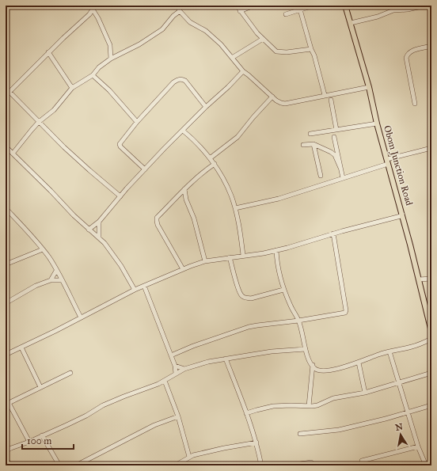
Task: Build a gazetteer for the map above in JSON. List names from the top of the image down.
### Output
{
  "streets": {
    "main road": ["Obom Junction Road"]
  },
  "scale_bar": "100 m",
  "north": "top"
}
